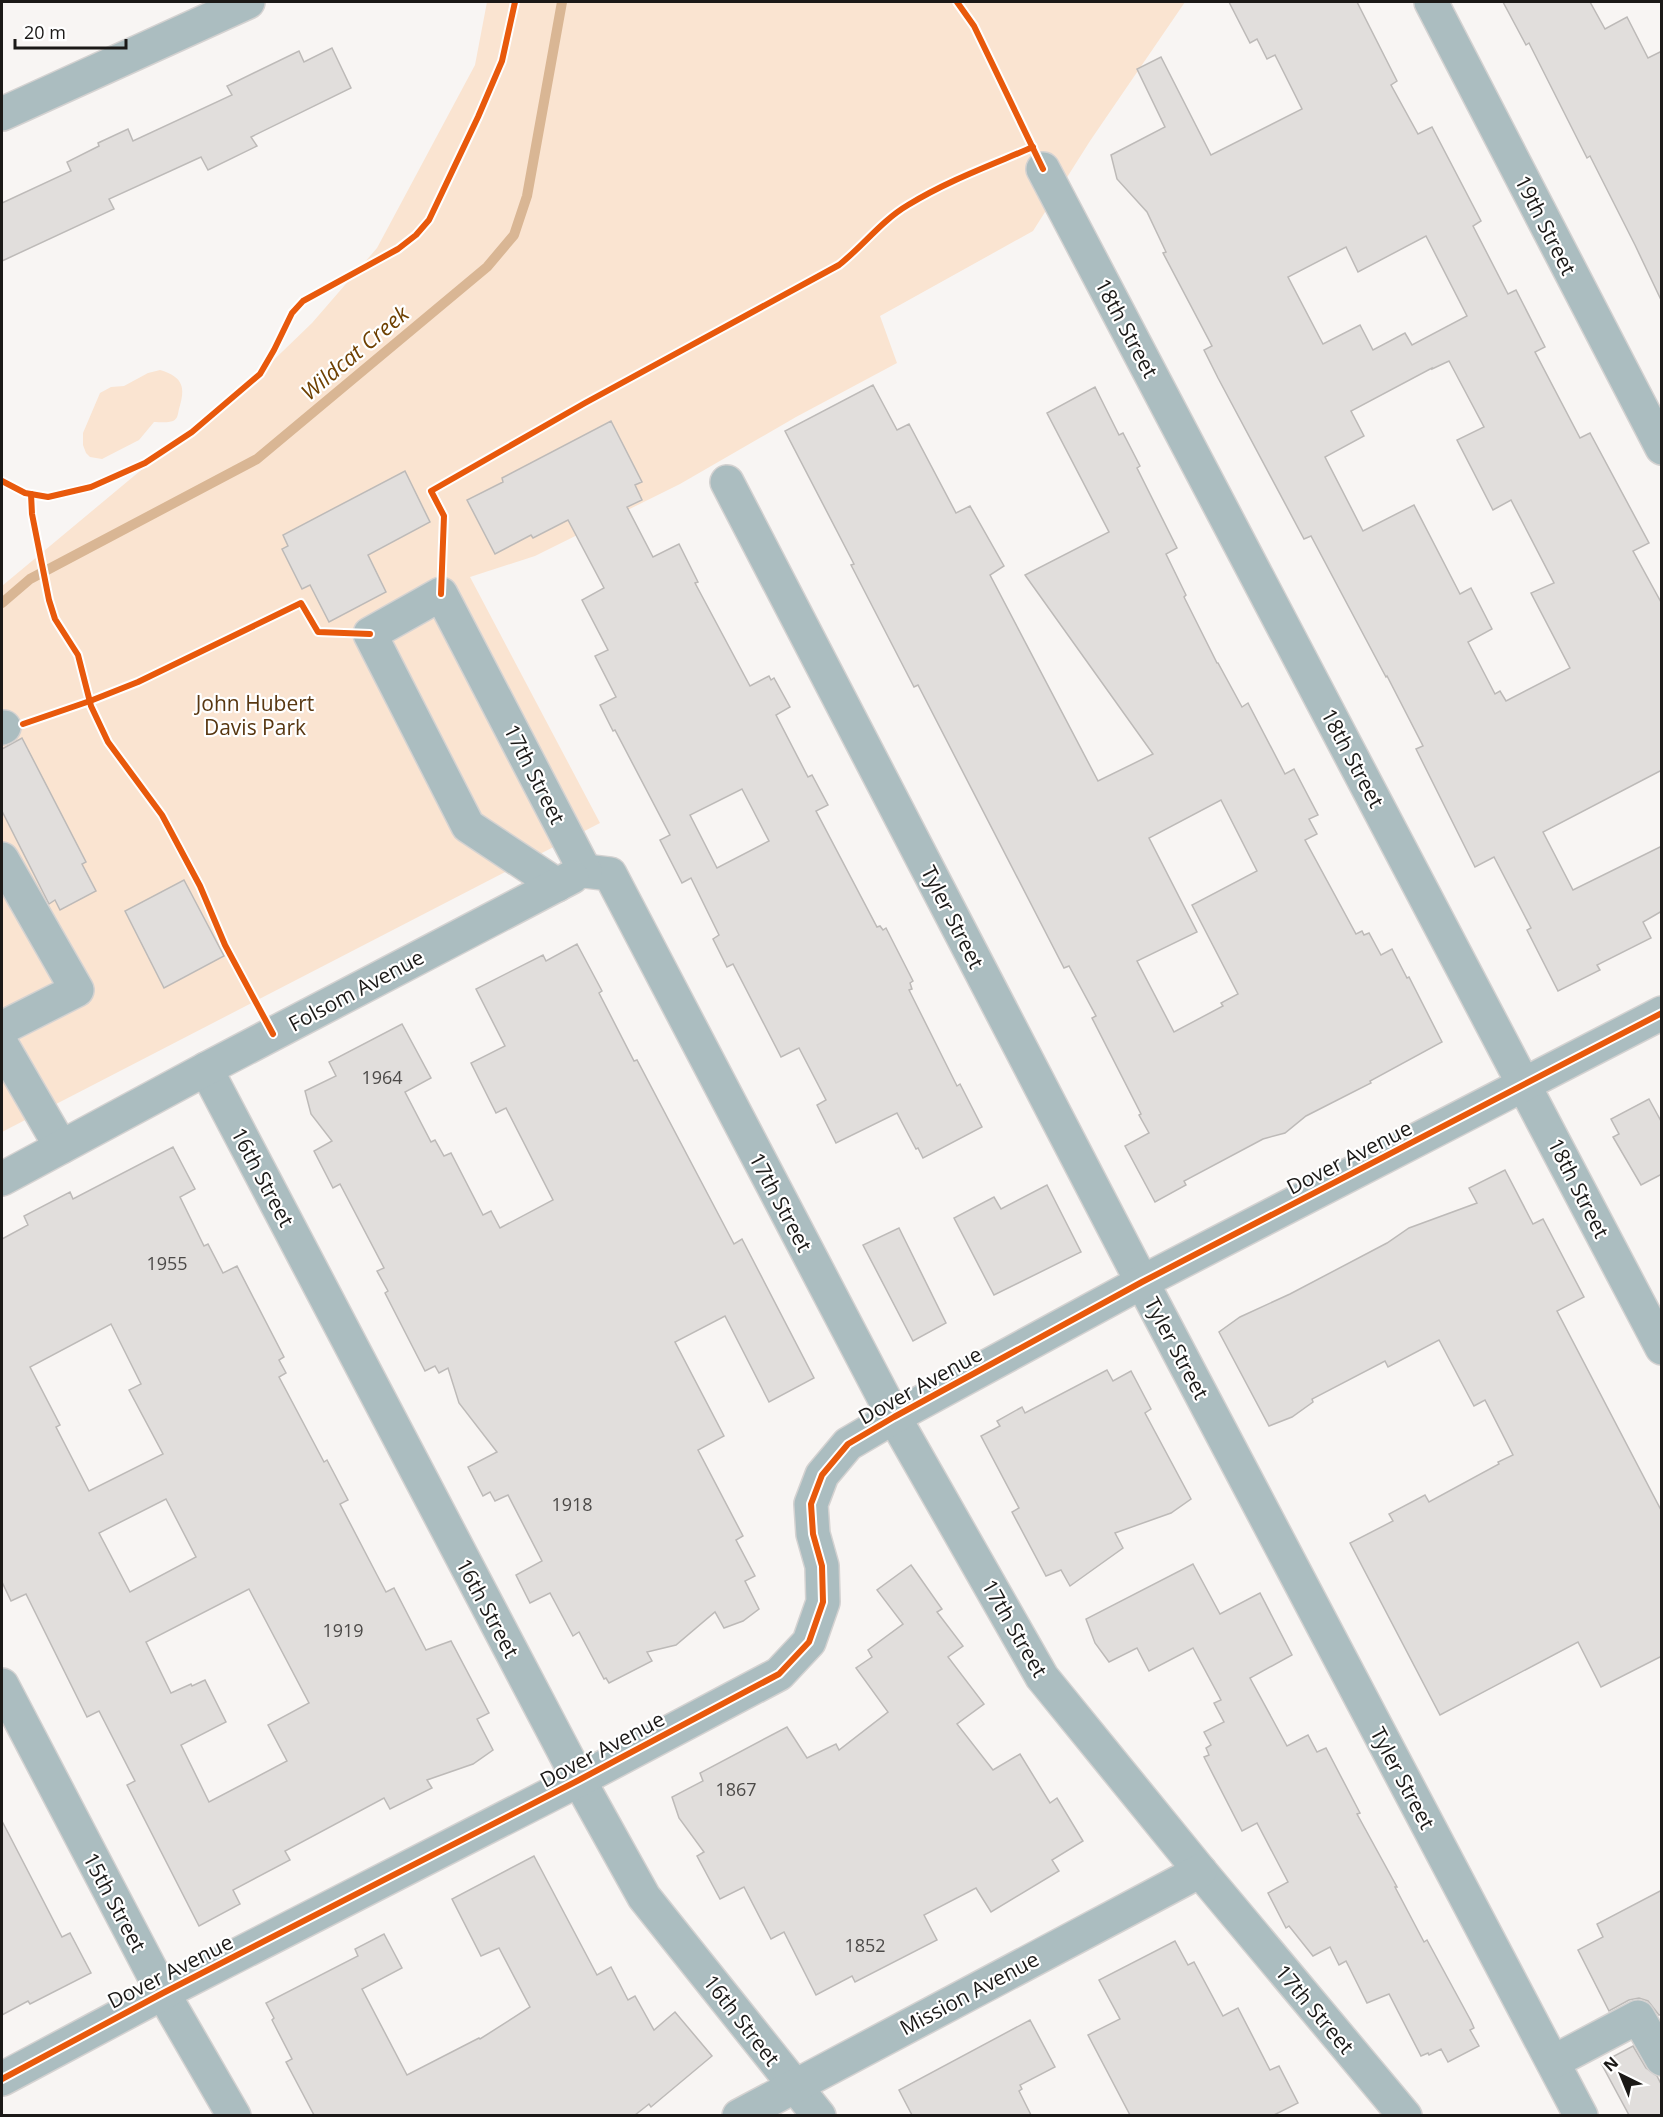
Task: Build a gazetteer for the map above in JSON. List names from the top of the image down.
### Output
{
  "streets": {
    "street": [
      "19th Street",
      "18th Street",
      "17th Street",
      "Tyler Street",
      "Folsom Avenue",
      "Dover Avenue",
      "16th Street",
      "15th Street",
      "Mission Avenue"
    ]
  },
  "crossings": [
    ["18th Street", "Dover Avenue"],
    ["17th Street", "Folsom Avenue"],
    ["17th Street", "Dover Avenue"],
    ["17th Street", "Mission Avenue"],
    ["Tyler Street", "Dover Avenue"],
    ["Folsom Avenue", "16th Street"],
    ["Dover Avenue", "16th Street"],
    ["Dover Avenue", "15th Street"],
    ["16th Street", "Mission Avenue"]
  ],
  "water": ["Wildcat Creek"],
  "parks": ["John Hubert Davis Park"],
  "house_numbers": [
    "1964",
    "1955",
    "1918",
    "1919",
    "1867",
    "1852"
  ],
  "scale_bar": "20 m",
  "north": "top left"
}
